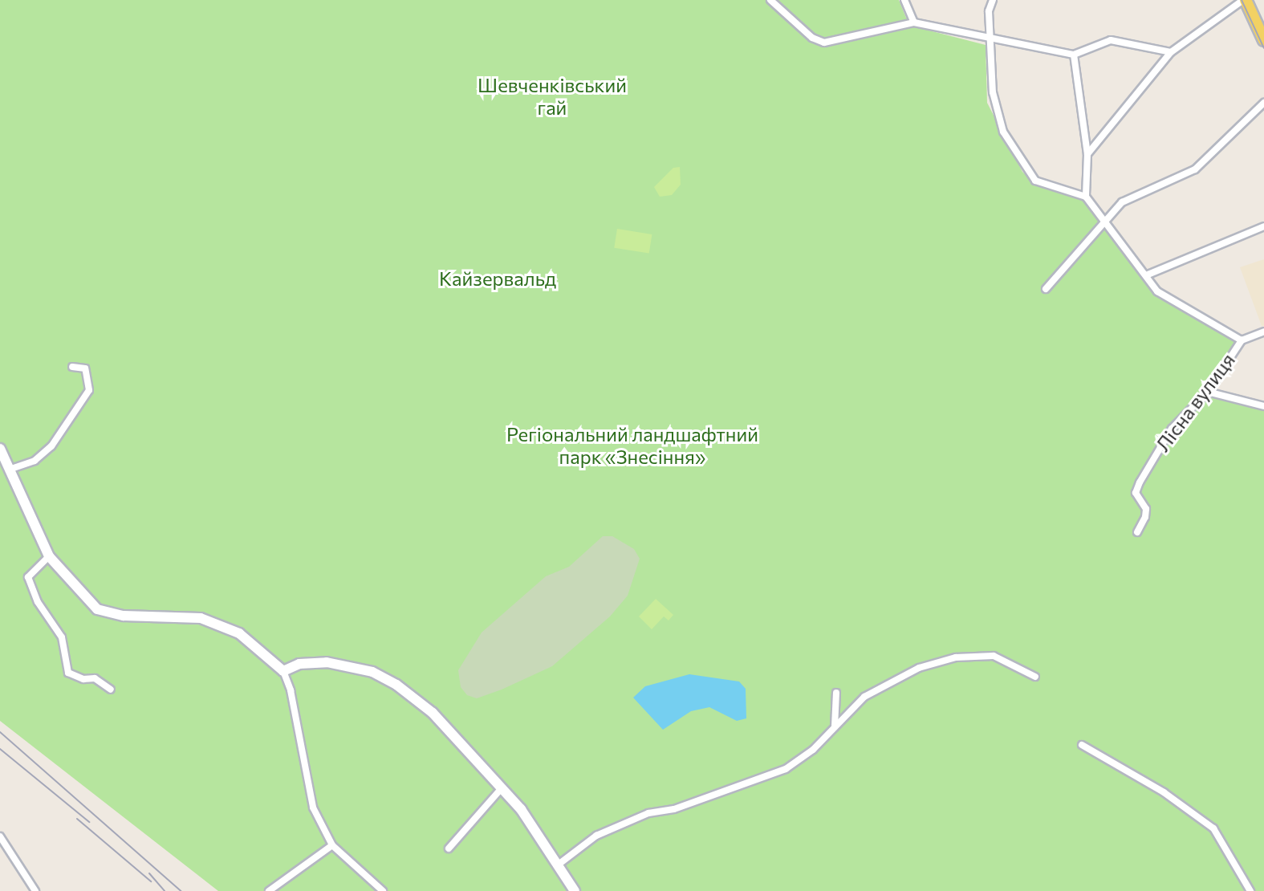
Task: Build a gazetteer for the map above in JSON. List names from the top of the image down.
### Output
{
  "streets": {
    "street": ["Лісна вулиця"]
  },
  "parks": ["Шевченківський гай", "Кайзервальд", "Регіональний ландшафтний парк «Знесіння»"]
}
